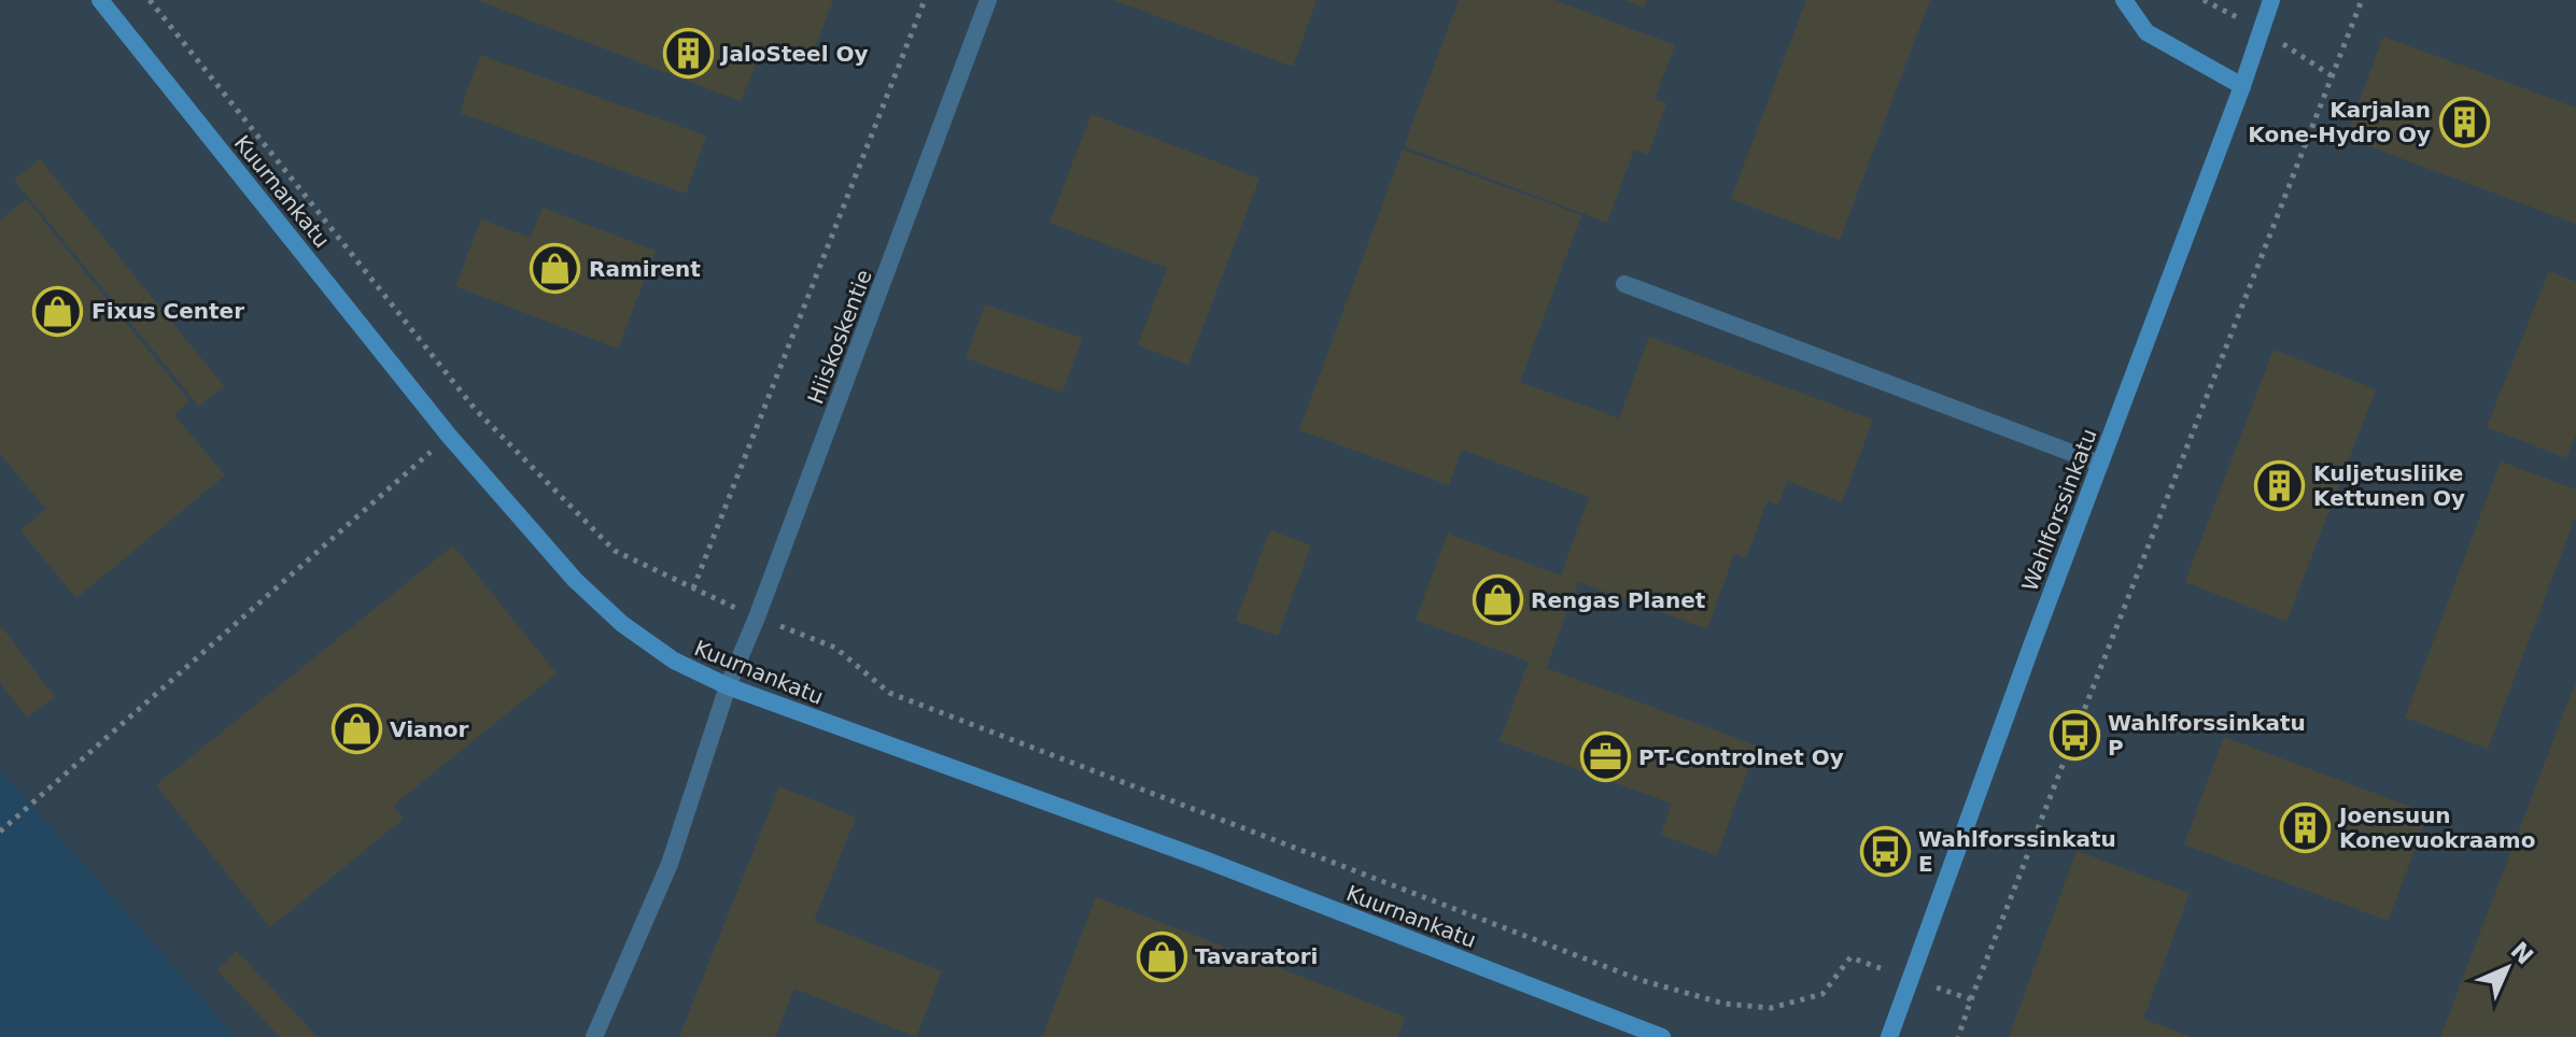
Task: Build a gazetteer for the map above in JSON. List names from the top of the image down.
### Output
{
  "streets": {
    "street": ["Kuurnankatu", "Hiiskoskentie", "Wahlforssinkatu"]
  },
  "crossings": [
    ["Kuurnankatu", "Hiiskoskentie"]
  ],
  "places": {
    "building": [
      "JaloSteel Oy",
      "Karjalan Kone-Hydro Oy",
      "Kuljetusliike Kettunen Oy",
      "Joensuun Konevuokraamo"
    ],
    "shop": [
      "Ramirent",
      "Fixus Center",
      "Rengas Planet",
      "Vianor",
      "Tavaratori"
    ],
    "bus stop": ["Wahlforssinkatu P", "Wahlforssinkatu E"],
    "office": ["PT-Controlnet Oy"]
  },
  "north": "top right"
}
